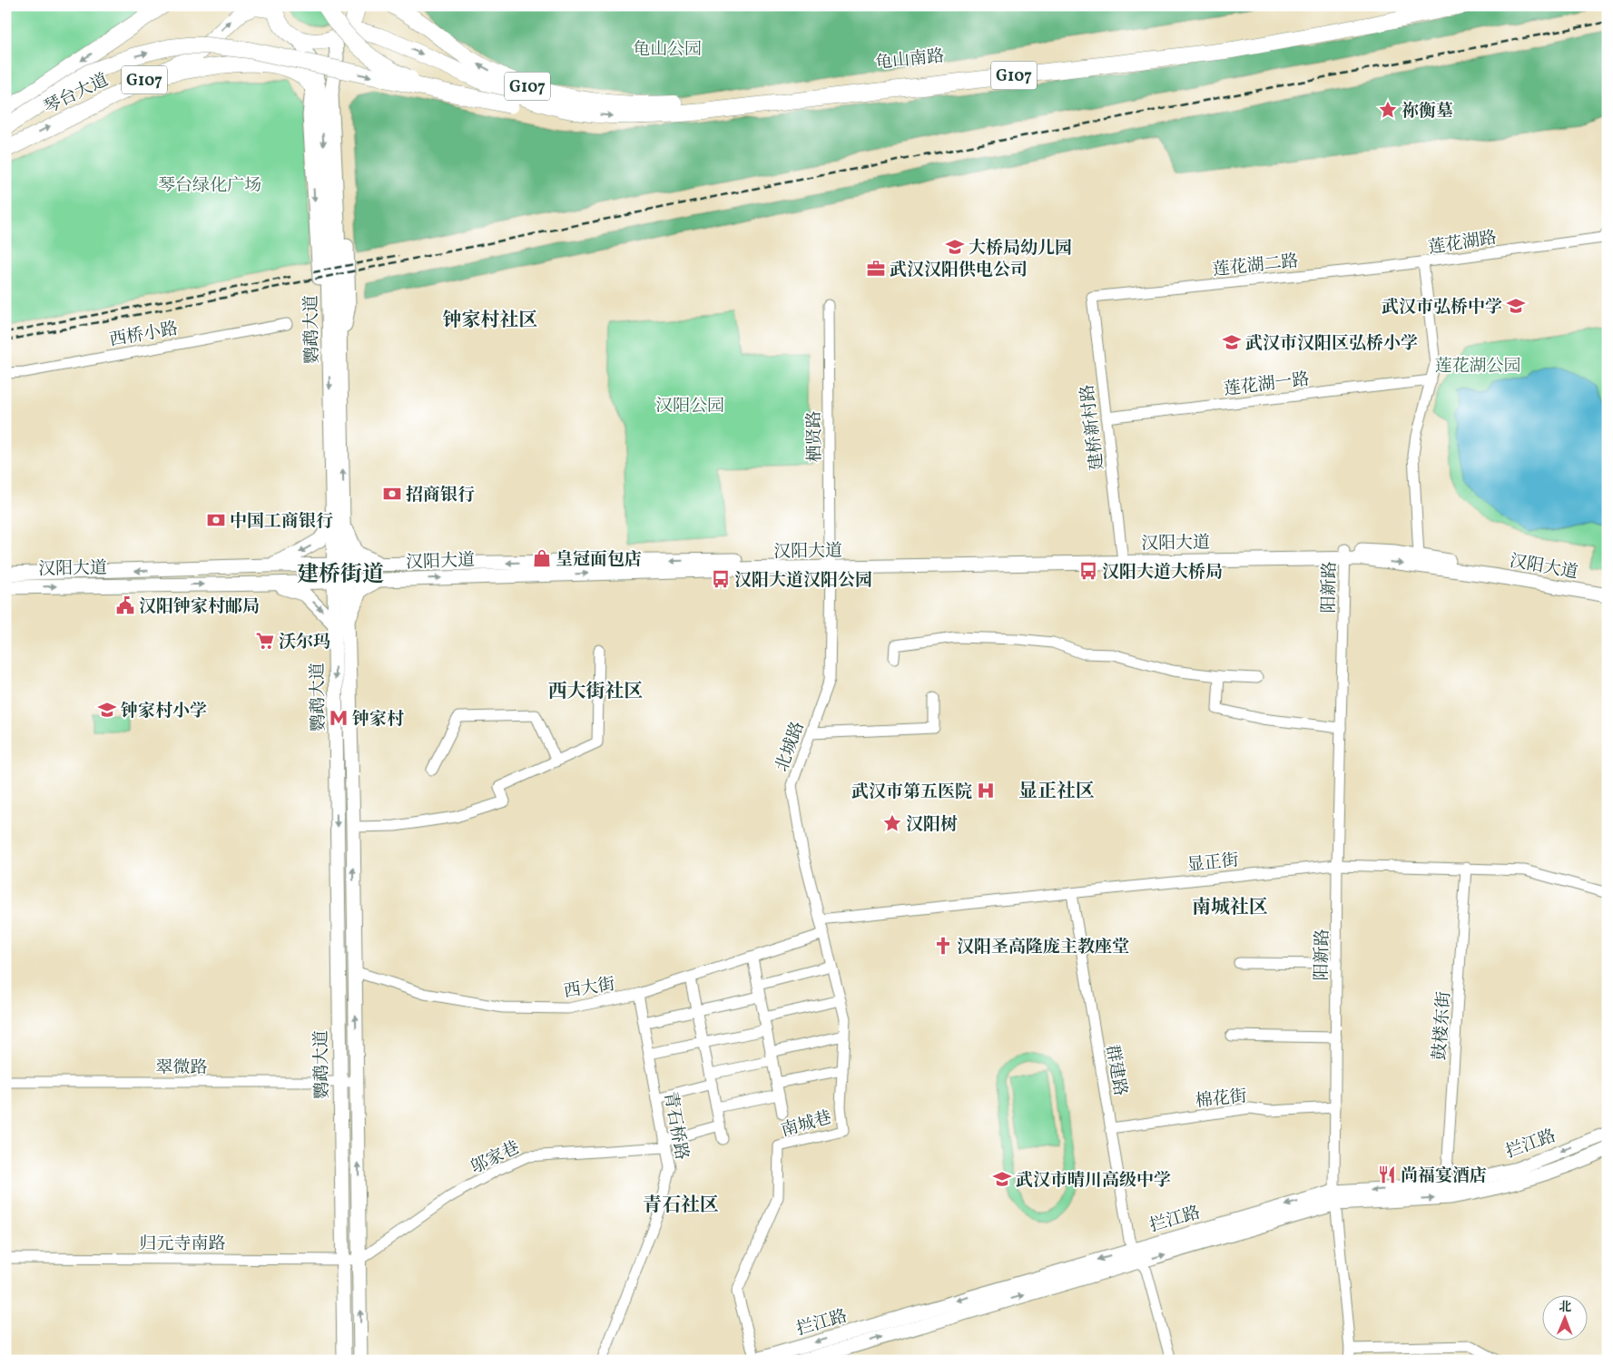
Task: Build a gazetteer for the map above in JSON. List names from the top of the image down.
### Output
{
  "streets": {
    "highway": ["龟山南路", "G107", "琴台大道"],
    "main road": ["鹦鹉大道", "汉阳大道", "拦江路"],
    "street": [
      "莲花湖路",
      "莲花湖二路",
      "西桥小路",
      "莲花湖一路",
      "建桥新村路",
      "栖贤路",
      "阳新路",
      "北城路",
      "显正街",
      "西大街",
      "鼓楼东街",
      "翠微路",
      "群建路",
      "棉花街",
      "南城巷",
      "青石桥路",
      "邬家巷",
      "归元寺南路"
    ]
  },
  "crossings": [
    ["龟山南路", "G107"],
    ["G107", "琴台大道"],
    ["G107", "鹦鹉大道"],
    ["莲花湖路", "莲花湖二路"],
    ["莲花湖路", "莲花湖一路"],
    ["莲花湖路", "汉阳大道"],
    ["莲花湖二路", "建桥新村路"],
    ["鹦鹉大道", "汉阳大道"],
    ["鹦鹉大道", "西大街"],
    ["鹦鹉大道", "翠微路"],
    ["鹦鹉大道", "邬家巷"],
    ["鹦鹉大道", "归元寺南路"],
    ["莲花湖一路", "建桥新村路"],
    ["建桥新村路", "汉阳大道"],
    ["栖贤路", "汉阳大道"],
    ["栖贤路", "北城路"],
    ["汉阳大道", "阳新路"],
    ["汉阳大道", "北城路"],
    ["阳新路", "显正街"],
    ["阳新路", "棉花街"],
    ["阳新路", "拦江路"],
    ["北城路", "显正街"],
    ["北城路", "西大街"],
    ["北城路", "南城巷"],
    ["显正街", "鼓楼东街"],
    ["显正街", "群建路"],
    ["西大街", "南城巷"],
    ["西大街", "青石桥路"],
    ["鼓楼东街", "拦江路"],
    ["群建路", "棉花街"],
    ["群建路", "拦江路"],
    ["南城巷", "拦江路"],
    ["青石桥路", "邬家巷"],
    ["邬家巷", "归元寺南路"]
  ],
  "districts": [
    "钟家村社区",
    "建桥街道",
    "西大街社区",
    "显正社区",
    "南城社区",
    "青石社区"
  ],
  "parks": [
    "龟山公园",
    "琴台绿化广场",
    "莲花湖公园",
    "汉阳公园"
  ],
  "places": {
    "place": ["祢衡墓", "汉阳树"],
    "school or university": [
      "大桥局幼儿园",
      "武汉市弘桥中学",
      "武汉市汉阳区弘桥小学",
      "钟家村小学",
      "武汉市晴川高级中学"
    ],
    "office": ["武汉汉阳供电公司"],
    "bank": ["招商银行", "中国工商银行"],
    "shop": ["皇冠面包店"],
    "bus stop": ["汉阳大道大桥局", "汉阳大道汉阳公园"],
    "public building": ["汉阳钟家村邮局"],
    "supermarket": ["沃尔玛"],
    "metro station": ["钟家村"],
    "hospital": ["武汉市第五医院"],
    "church": ["汉阳圣高隆庞主教座堂"],
    "restaurant": ["尚福宴酒店"]
  },
  "north": "top"
}
